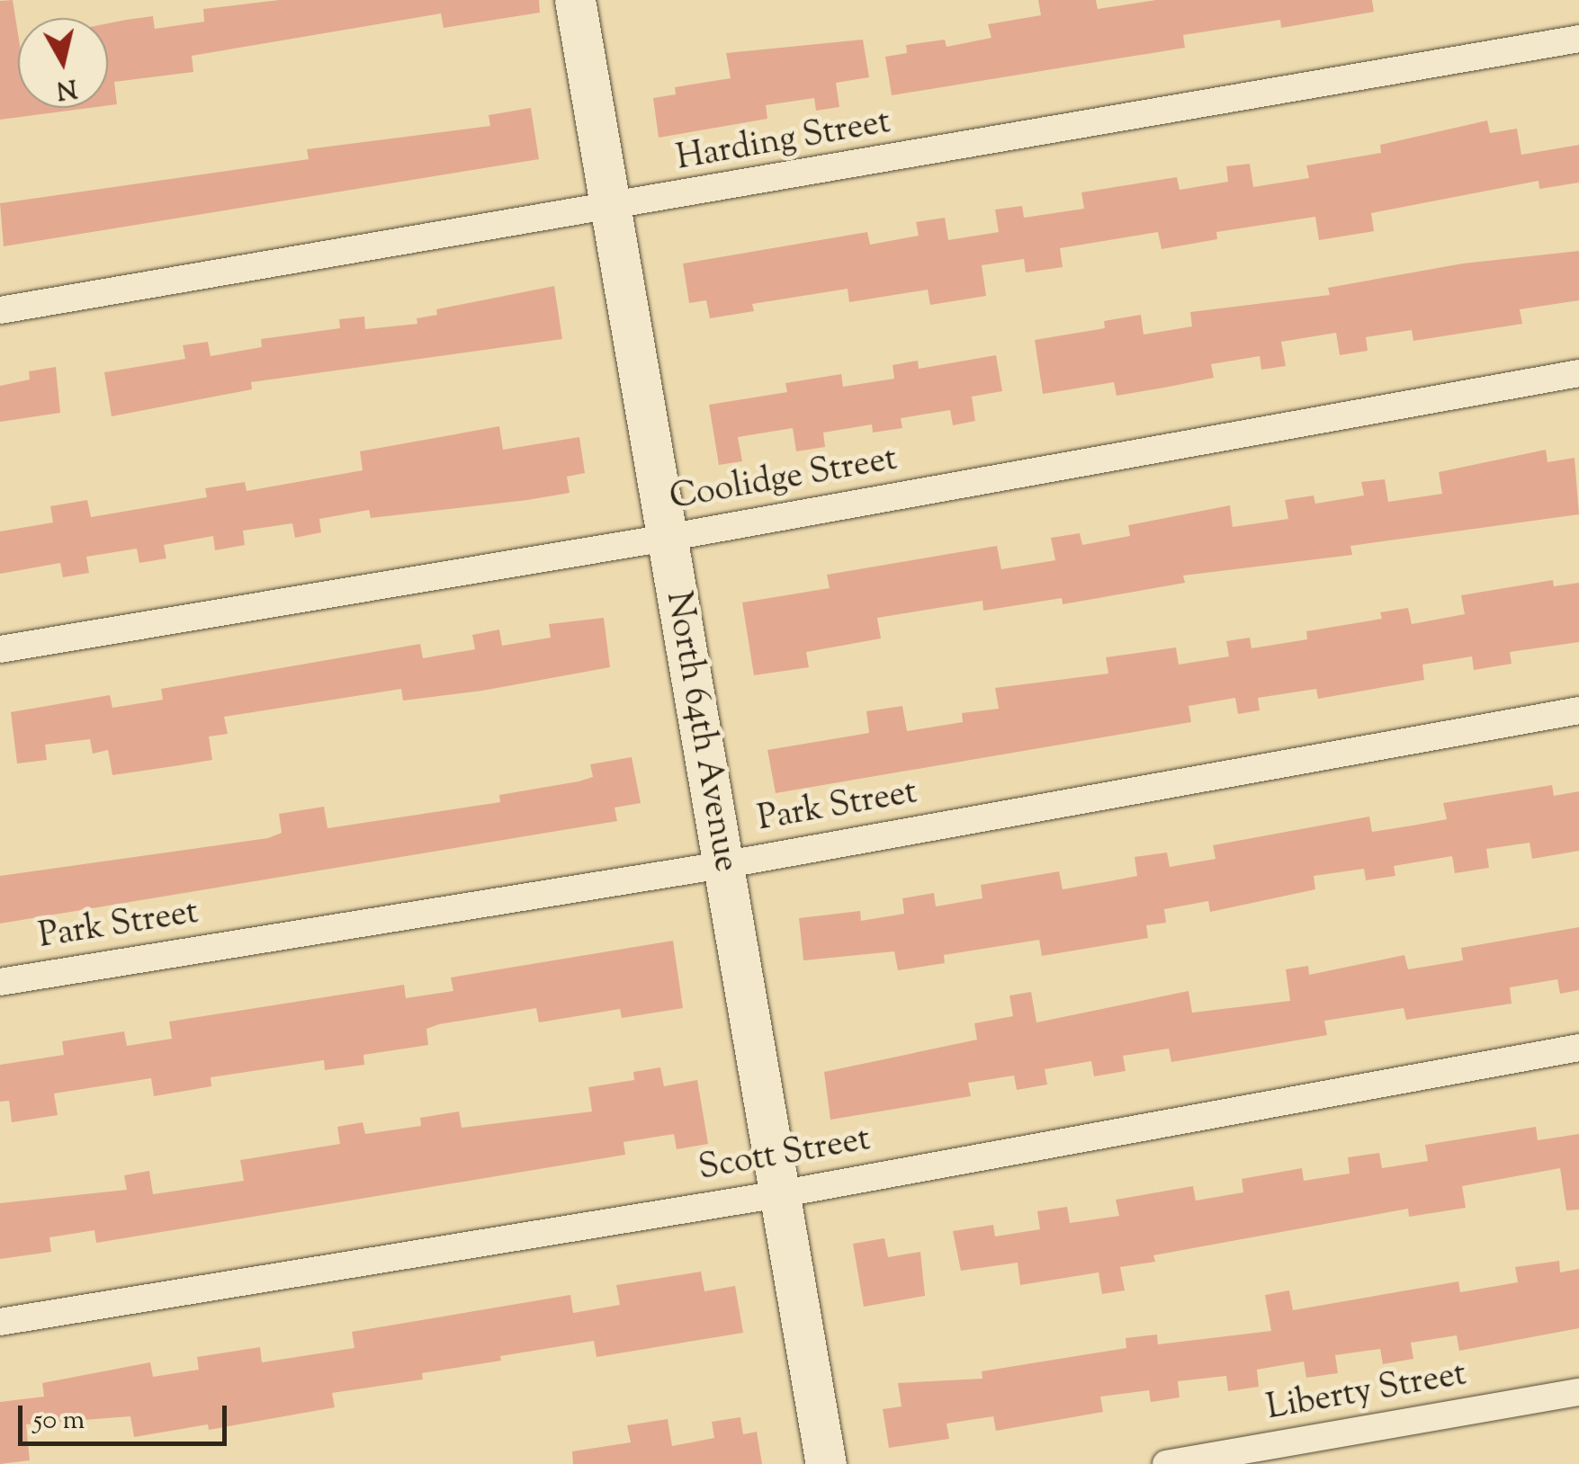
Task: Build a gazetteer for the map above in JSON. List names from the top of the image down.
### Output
{
  "streets": {
    "street": [
      "Harding Street",
      "Coolidge Street",
      "North 64th Avenue",
      "Park Street",
      "Scott Street",
      "Liberty Street"
    ]
  },
  "crossings": [
    ["Harding Street", "North 64th Avenue"],
    ["Coolidge Street", "North 64th Avenue"],
    ["North 64th Avenue", "Park Street"],
    ["North 64th Avenue", "Scott Street"]
  ],
  "scale_bar": "50 m",
  "north": "bottom"
}
